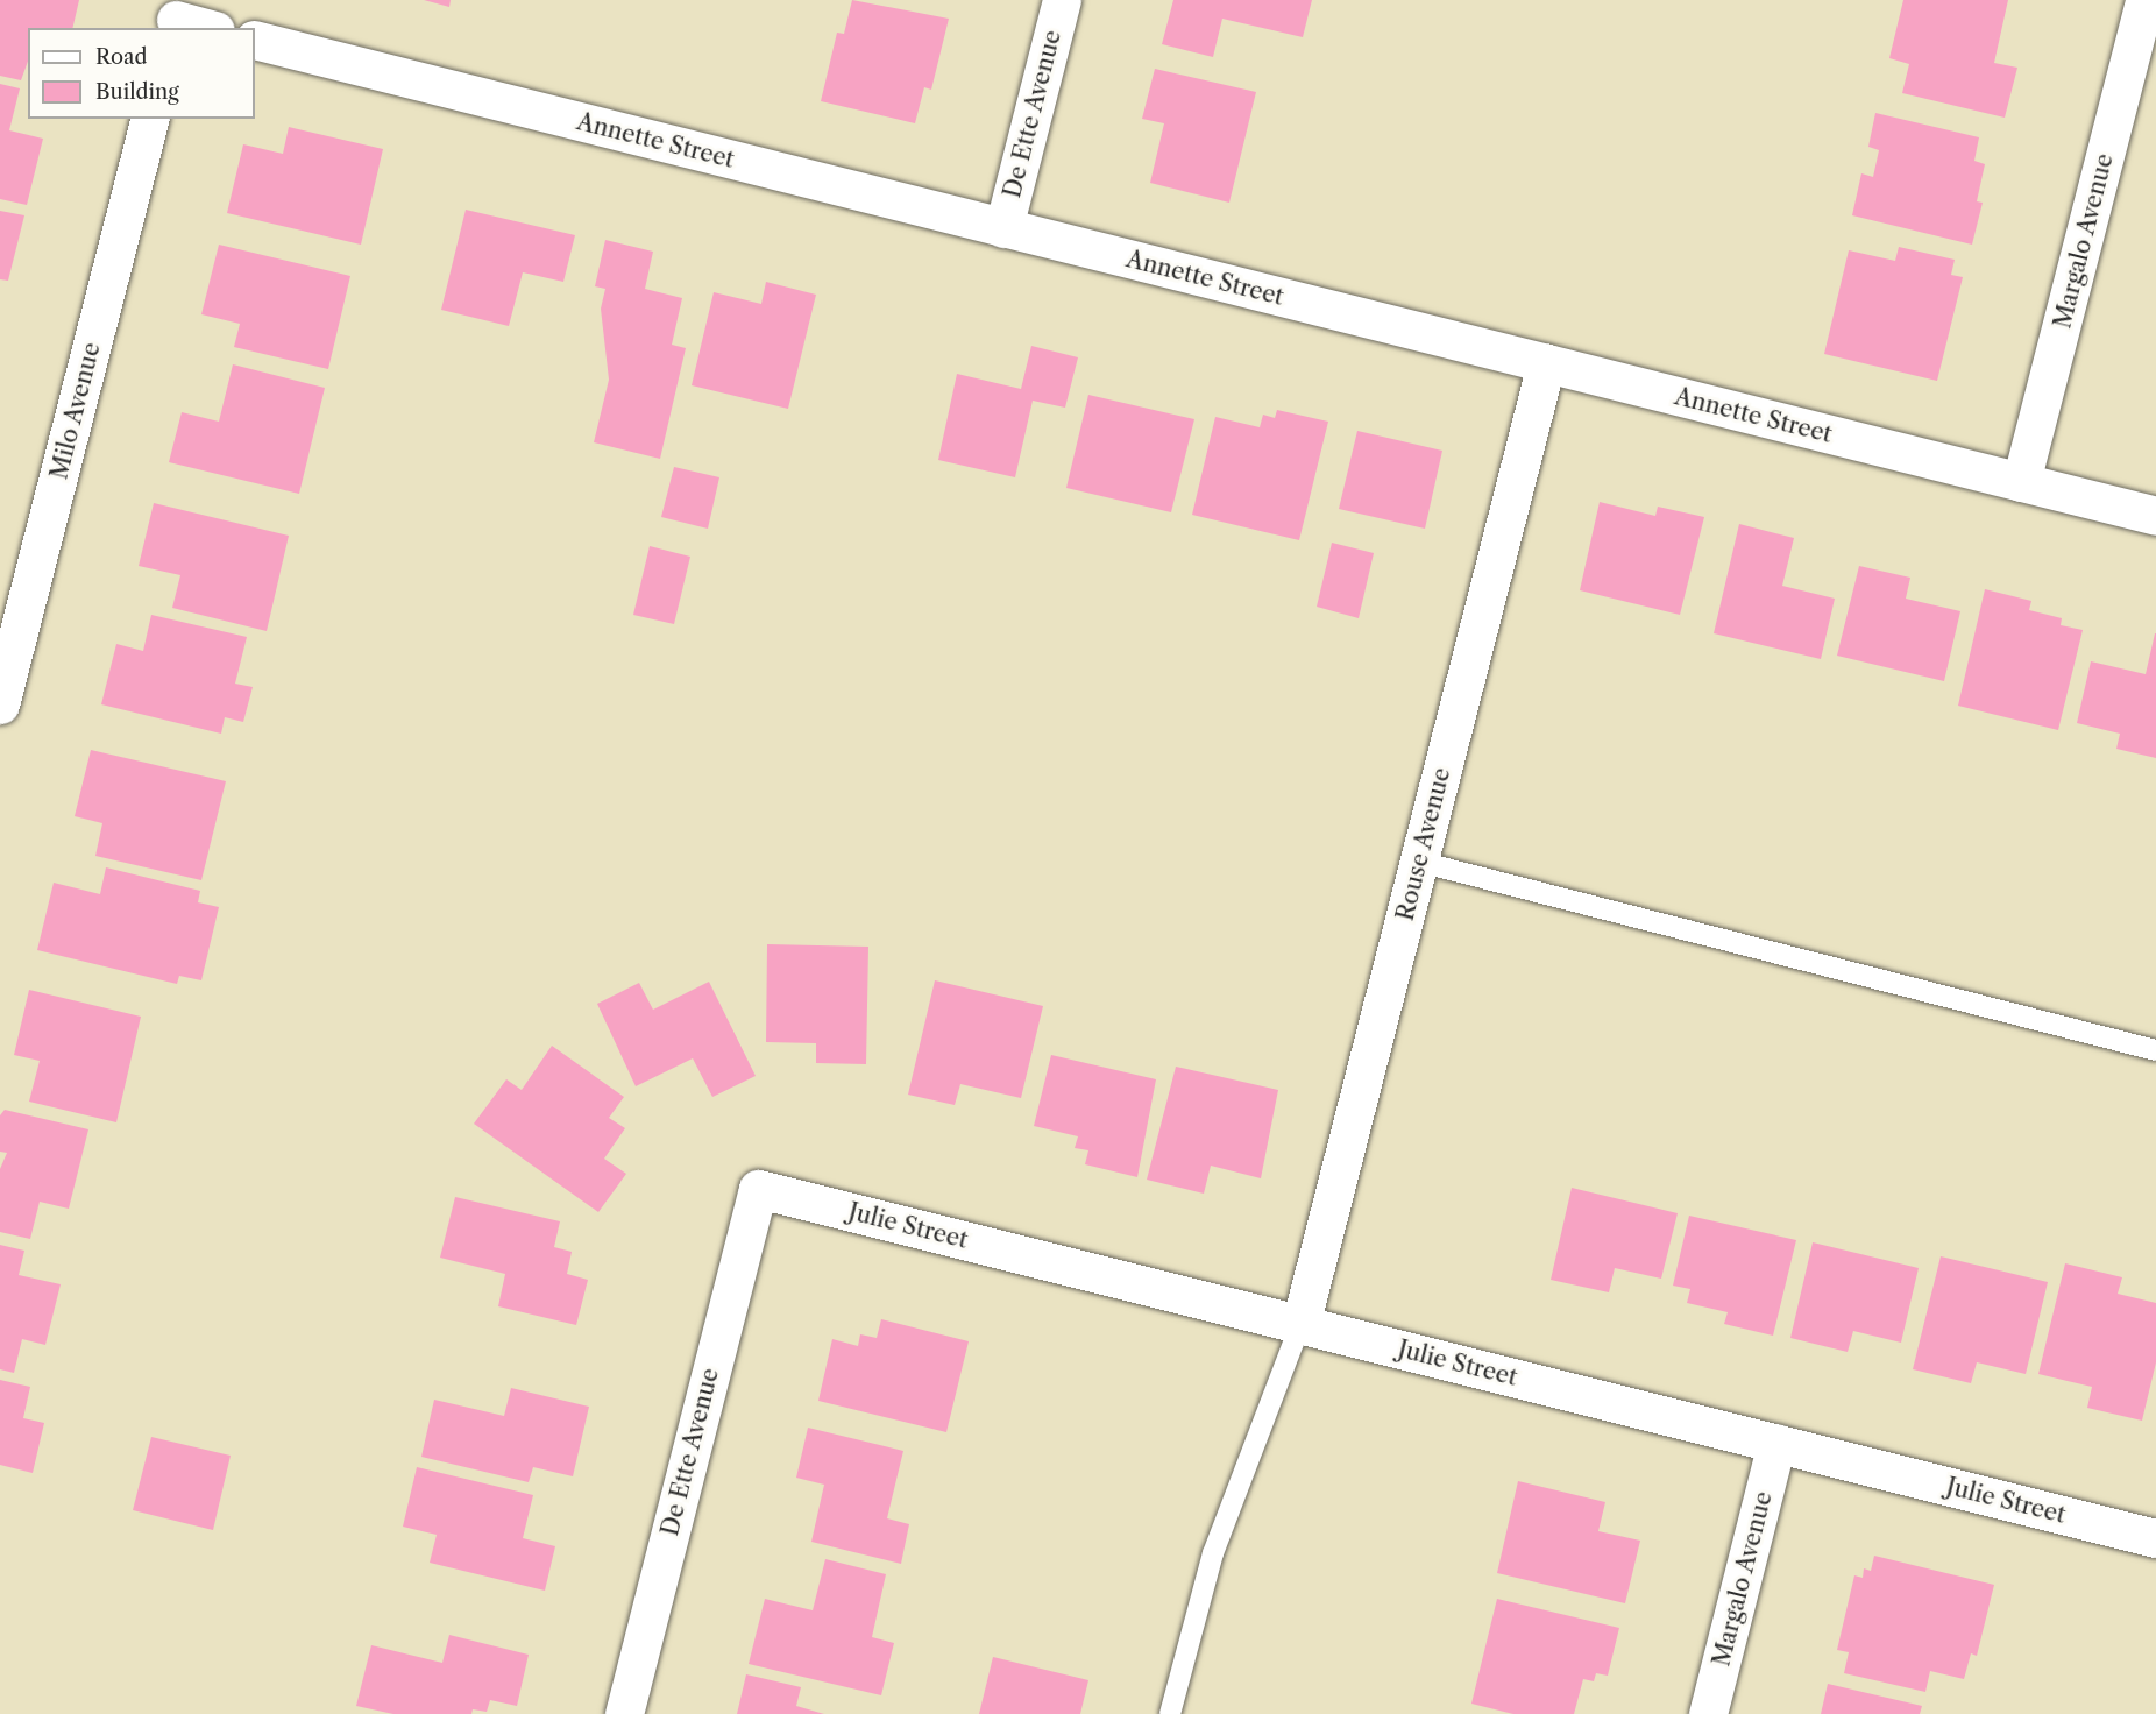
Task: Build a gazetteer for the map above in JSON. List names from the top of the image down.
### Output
{
  "streets": {
    "street": [
      "De Ette Avenue",
      "Annette Street",
      "Margalo Avenue",
      "Milo Avenue",
      "Rouse Avenue",
      "Julie Street"
    ]
  },
  "crossings": [
    ["De Ette Avenue", "Annette Street"],
    ["De Ette Avenue", "Julie Street"],
    ["Annette Street", "Margalo Avenue"],
    ["Annette Street", "Rouse Avenue"],
    ["Margalo Avenue", "Julie Street"],
    ["Rouse Avenue", "Julie Street"]
  ],
  "legend": ["Road", "Building"]
}
